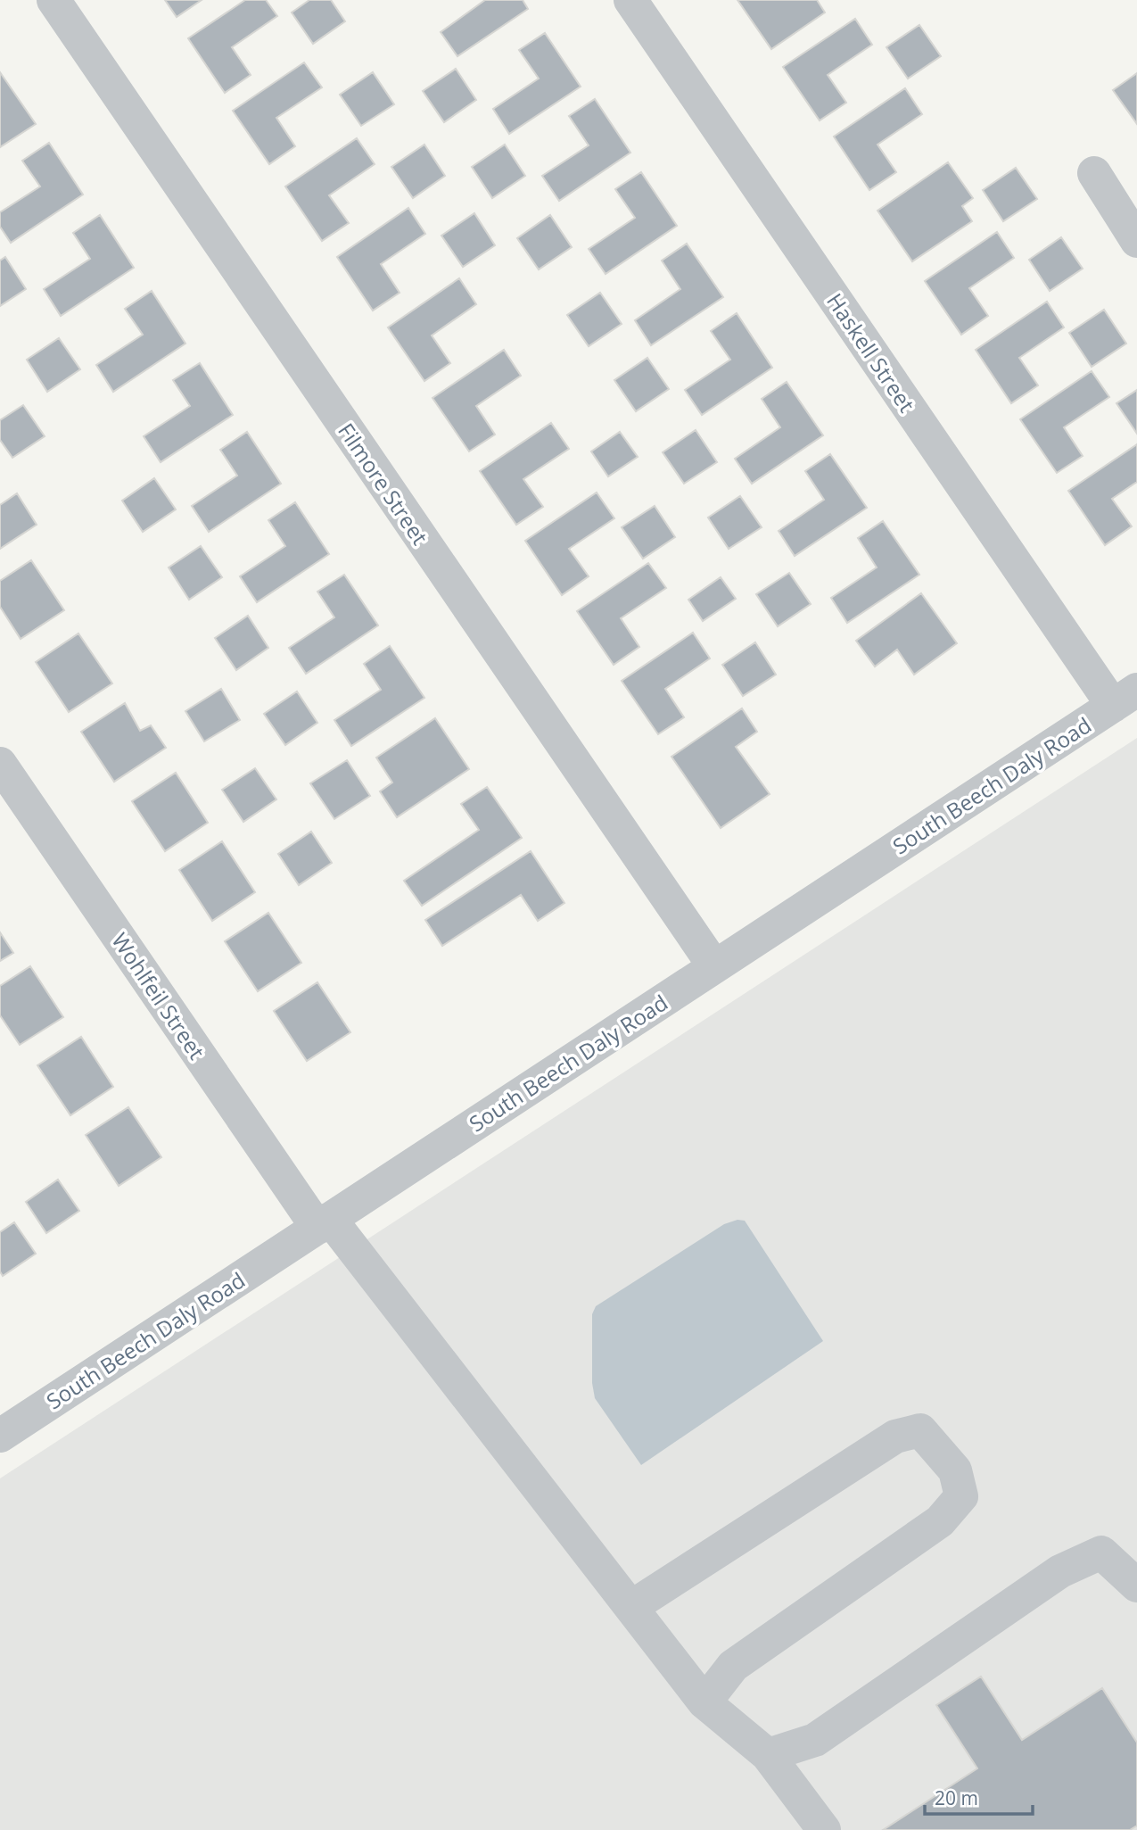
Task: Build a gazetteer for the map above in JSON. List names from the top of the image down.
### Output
{
  "streets": {
    "street": [
      "Haskell Street",
      "Filmore Street",
      "South Beech Daly Road",
      "Wohlfeil Street"
    ]
  },
  "crossings": [
    ["Haskell Street", "South Beech Daly Road"],
    ["Filmore Street", "South Beech Daly Road"],
    ["South Beech Daly Road", "Wohlfeil Street"]
  ],
  "scale_bar": "20 m"
}
